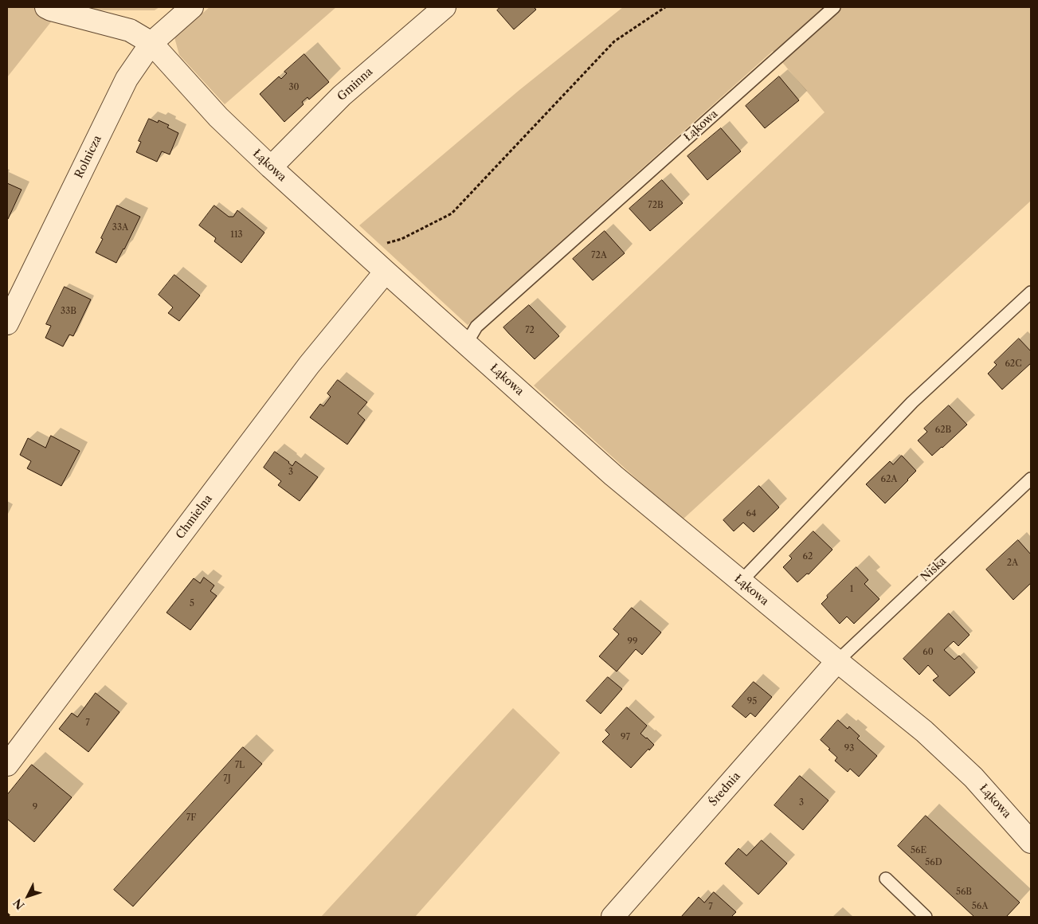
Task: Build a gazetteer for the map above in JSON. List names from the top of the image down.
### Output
{
  "streets": {
    "street": [
      "Gminna",
      "Łąkowa",
      "Rolnicza",
      "Chmielna",
      "Średnia"
    ],
    "lane": ["Niska"]
  },
  "crossings": [
    ["Gminna", "Łąkowa"],
    ["Łąkowa", "Rolnicza"],
    ["Łąkowa", "Chmielna"],
    ["Łąkowa", "Niska"],
    ["Łąkowa", "Średnia"],
    ["Niska", "Średnia"]
  ],
  "house_numbers": [
    "30",
    "72B",
    "33A",
    "113",
    "72A",
    "33B",
    "72",
    "62C",
    "62B",
    "3",
    "62A",
    "64",
    "62",
    "2A",
    "1",
    "5",
    "99",
    "60",
    "95",
    "7",
    "97",
    "93",
    "7L",
    "7J",
    "3",
    "9",
    "7F",
    "56E",
    "56D",
    "56B",
    "56A",
    "7"
  ],
  "north": "bottom left"
}
